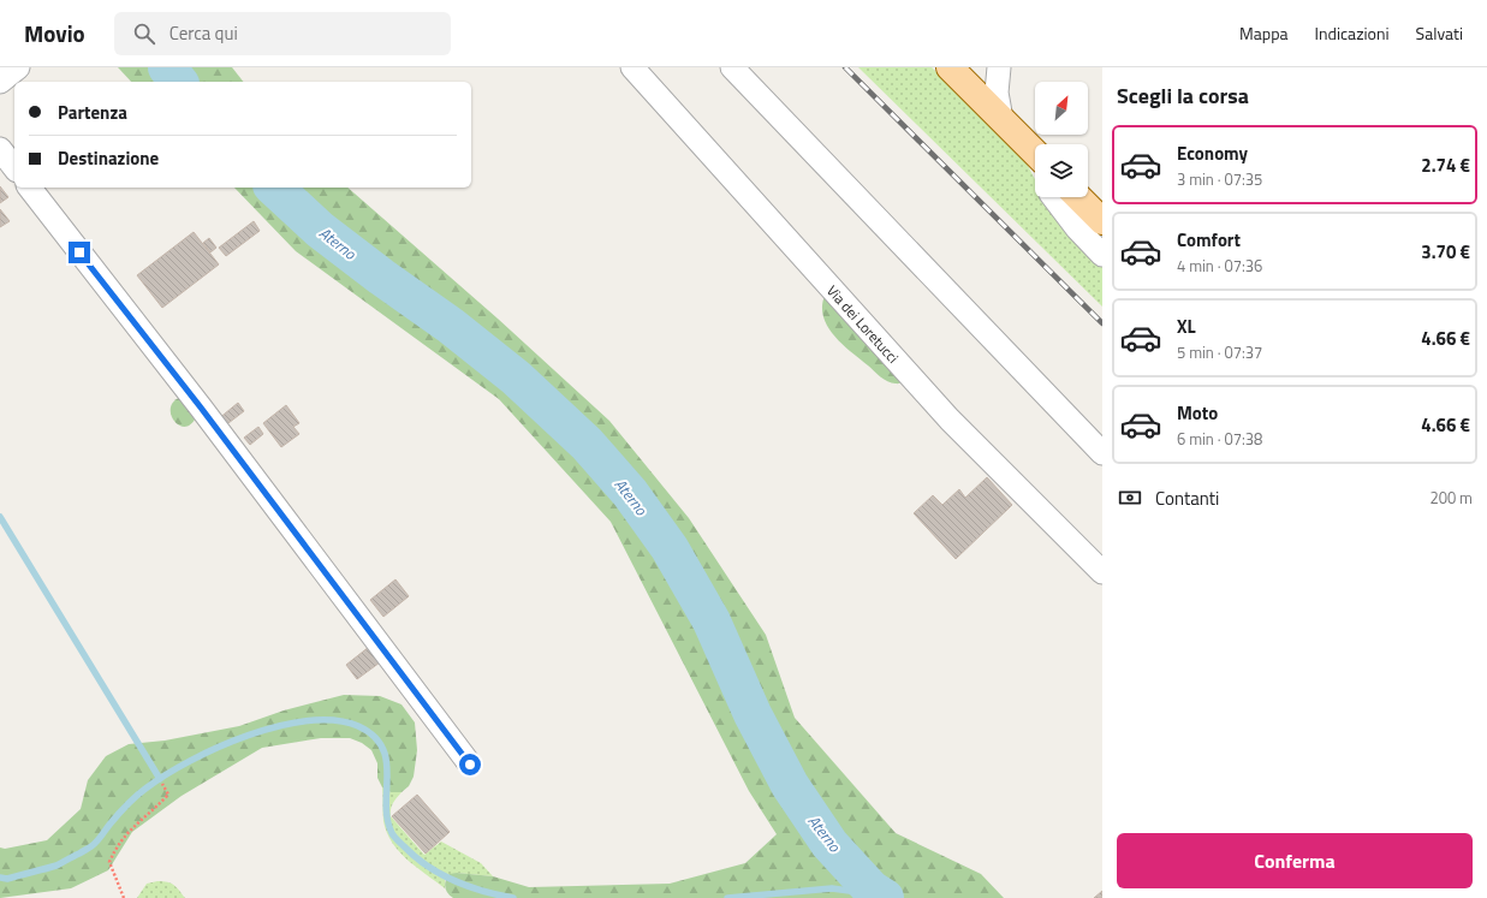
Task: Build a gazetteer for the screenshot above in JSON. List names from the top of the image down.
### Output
{
  "streets": {
    "street": ["Via dei Loretucci"]
  },
  "water": ["Aterno"],
  "north": "top right",
  "page": {
    "header": "Movio",
    "search": "Cerca qui",
    "nav": ["Mappa", "Indicazioni", "Salvati"],
    "heading": "Scegli la corsa",
    "banner": ["Partenza", "Destinazione"],
    "list": [
      {
        "name": "Economy",
        "note": "3 min · 07:35",
        "value": "2.74 €"
      },
      {
        "name": "Comfort",
        "note": "4 min · 07:36",
        "value": "3.70 €"
      },
      {
        "name": "XL",
        "note": "5 min · 07:37",
        "value": "4.66 €"
      },
      {
        "name": "Moto",
        "note": "6 min · 07:38",
        "value": "4.66 €"
      }
    ],
    "pay": ["Contanti", "200 m"],
    "buttons": "Conferma"
  }
}
